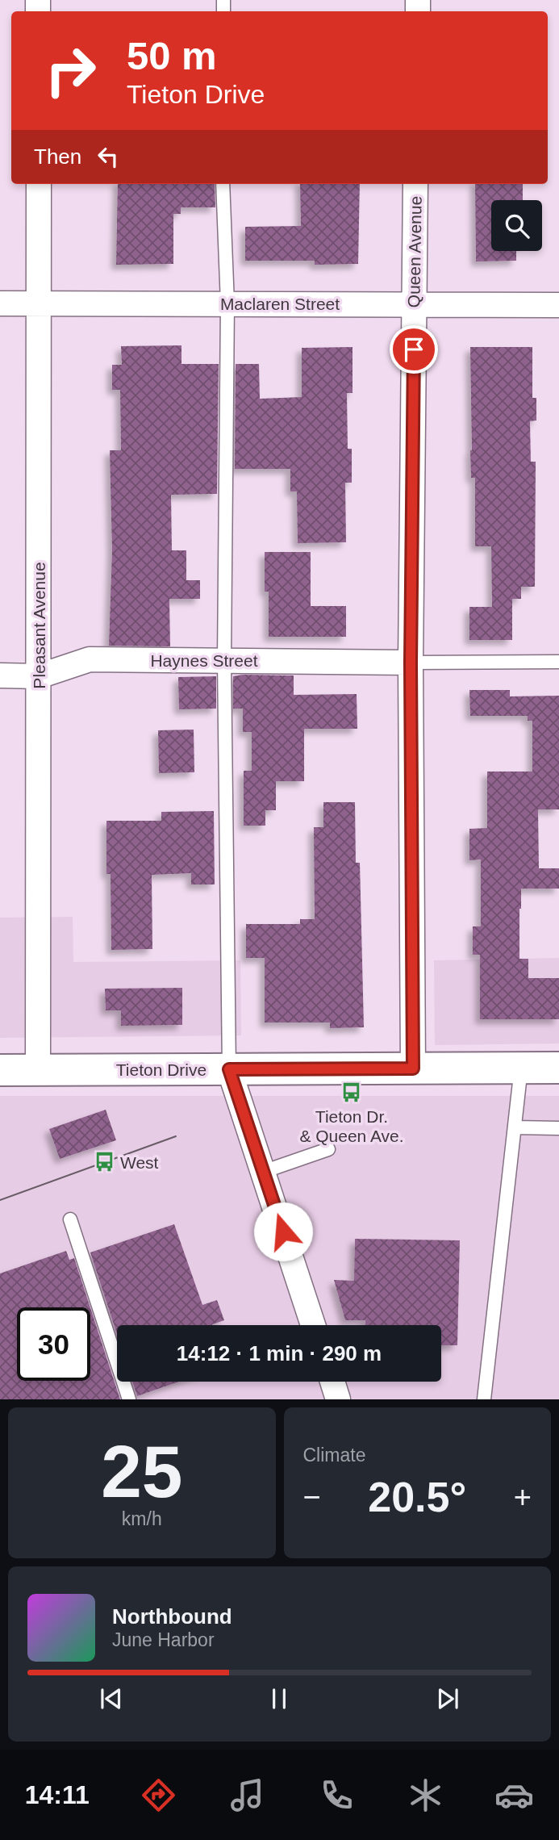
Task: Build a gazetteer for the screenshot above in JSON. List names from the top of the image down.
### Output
{
  "streets": {
    "main road": ["Tieton Drive"],
    "street": [
      "Queen Avenue",
      "Maclaren Street",
      "Pleasant Avenue",
      "Haynes Street"
    ]
  },
  "crossings": [
    ["Queen Avenue", "Maclaren Street"],
    ["Queen Avenue", "Haynes Street"],
    ["Queen Avenue", "Tieton Drive"],
    ["Maclaren Street", "Pleasant Avenue"],
    ["Pleasant Avenue", "Haynes Street"],
    ["Pleasant Avenue", "Tieton Drive"]
  ],
  "places": {
    "bus stop": ["Tieton Dr. & Queen Ave.", "West"]
  },
  "page": {
    "turn": ["50 m", "Tieton Drive"],
    "then": "Then",
    "limit": "30",
    "trip": "14:12 · 1 min · 290 m",
    "tile": [
      ["25", "km/h"],
      "Climate"
    ],
    "heat": ["−", "20.5°", "+"],
    "song": ["Northbound", "June Harbor"],
    "tabs": "14:11"
  }
}
